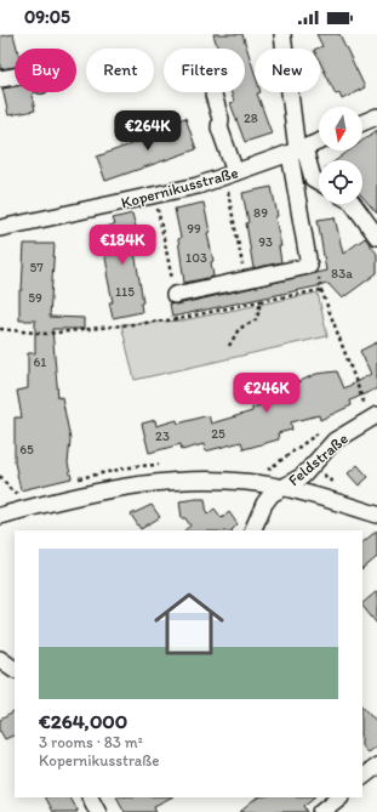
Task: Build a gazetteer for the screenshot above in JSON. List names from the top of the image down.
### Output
{
  "streets": {
    "street": ["Kopernikusstraße", "Feldstraße"]
  },
  "house_numbers": [
    "28",
    "89",
    "99",
    "93",
    "103",
    "57",
    "83a",
    "115",
    "59",
    "61",
    "25",
    "23",
    "65"
  ],
  "north": "bottom",
  "page": {
    "status": "09:05",
    "chip": [
      "Buy",
      "Rent",
      "Filters",
      "New"
    ],
    "price": ["€264K", "€184K", "€246K"],
    "list": [
      {
        "name": "€264,000",
        "note": "3 rooms · 83 m² · Kopernikusstraße"
      }
    ]
  }
}
